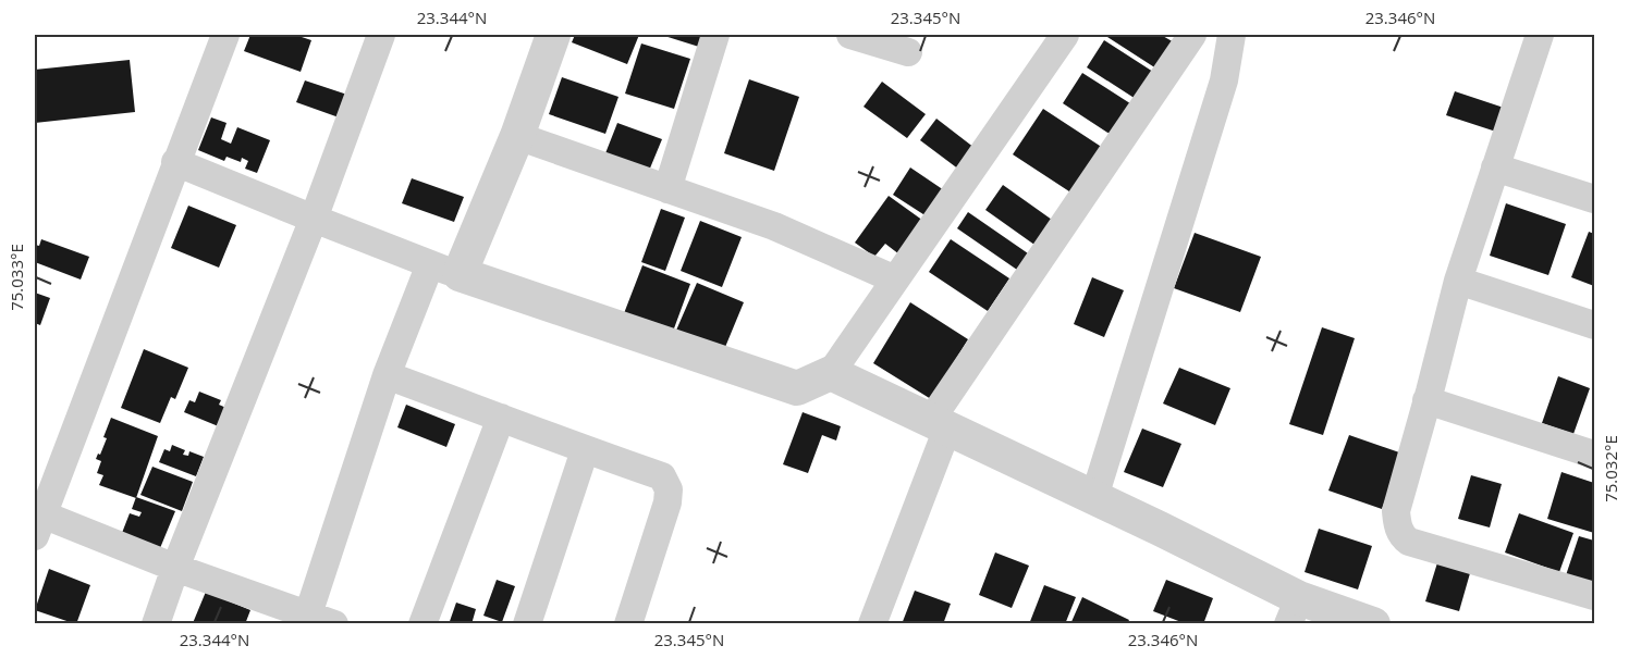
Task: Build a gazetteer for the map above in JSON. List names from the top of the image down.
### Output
{
  "coordinates": [
    "23.344°N",
    "23.345°N",
    "23.346°N",
    "75.033°E",
    "75.032°E"
  ]
}
